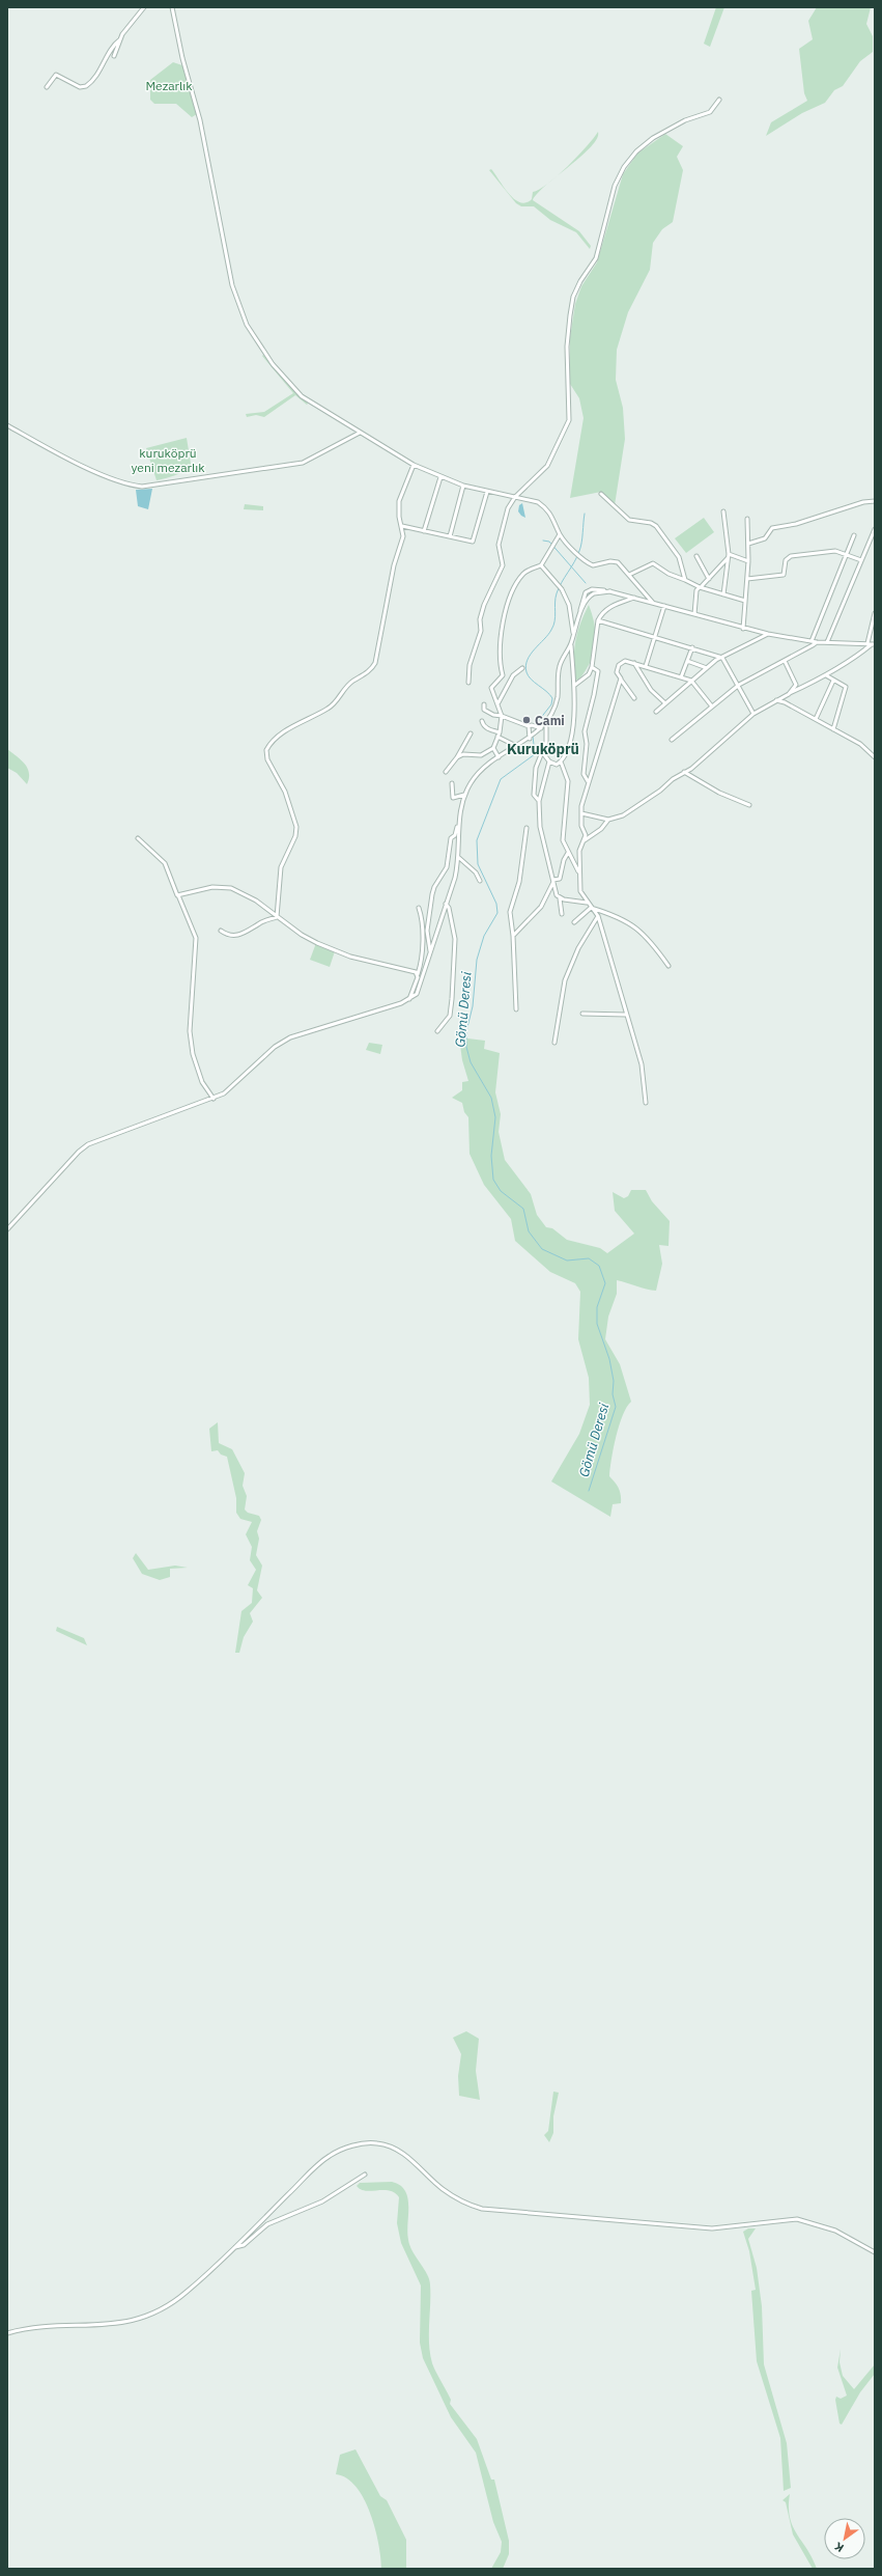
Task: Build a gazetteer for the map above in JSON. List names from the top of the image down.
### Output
{
  "districts": ["Kuruköprü"],
  "water": ["Gömü Deresi"],
  "parks": ["Mezarlık", "kuruköprü yeni mezarlık"],
  "places": ["Cami"],
  "north": "bottom left"
}
